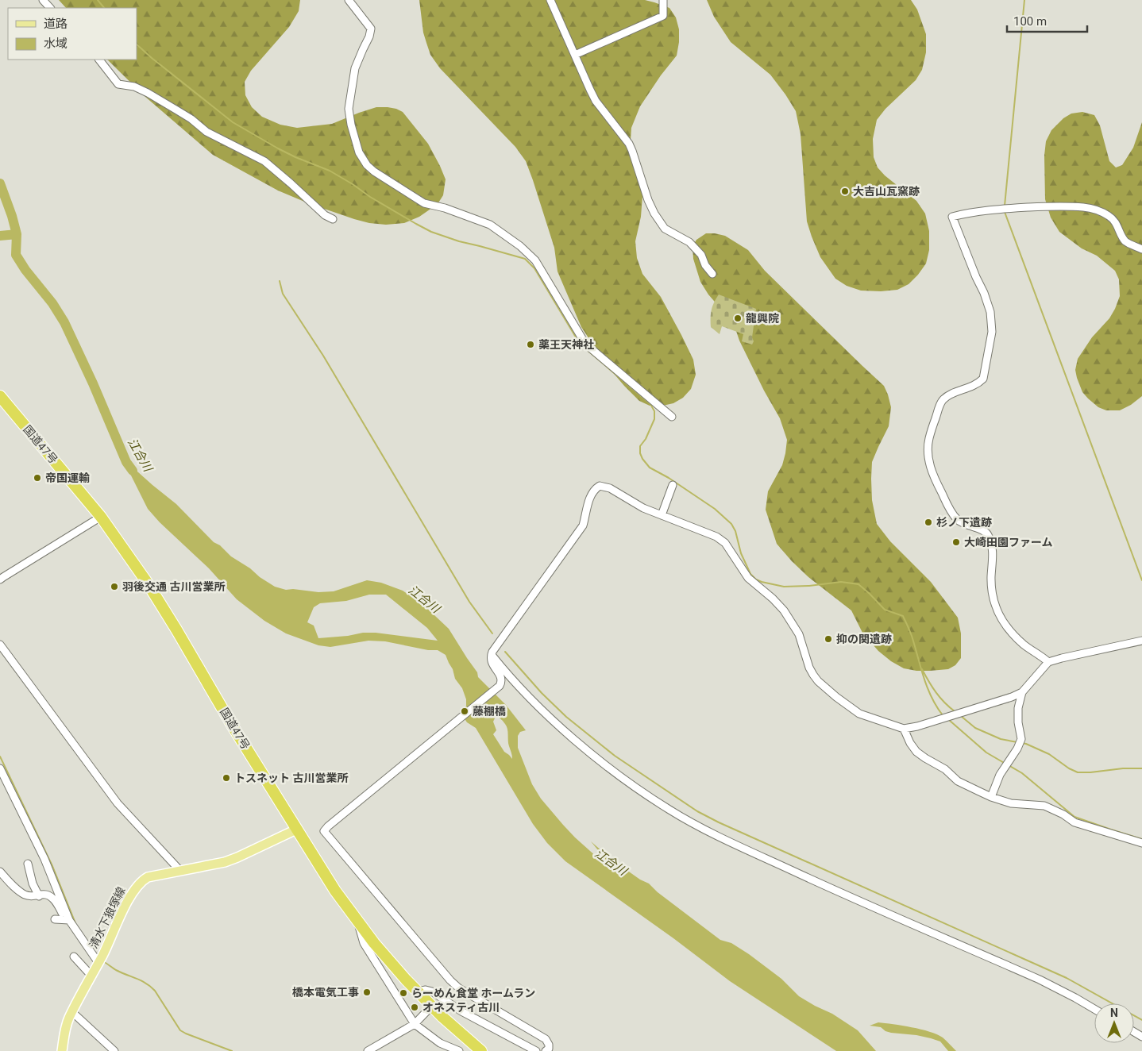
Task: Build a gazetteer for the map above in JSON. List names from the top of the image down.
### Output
{
  "streets": {
    "highway": ["国道47号"],
    "main road": ["清水下狼塚線"]
  },
  "crossings": [
    ["国道47号", "清水下狼塚線"]
  ],
  "water": ["江合川"],
  "places": [
    "大吉山瓦窯跡",
    "龍興院",
    "薬王天神社",
    "帝国運輸",
    "杉ノ下遺跡",
    "大崎田園ファーム",
    "羽後交通 古川営業所",
    "抑の関遺跡",
    "藤棚橋",
    "トスネット 古川営業所",
    "橋本電気工事",
    "らーめん食堂 ホームラン",
    "オネスティ古川"
  ],
  "legend": ["道路", "水域"],
  "scale_bar": "100 m",
  "north": "top"
}
